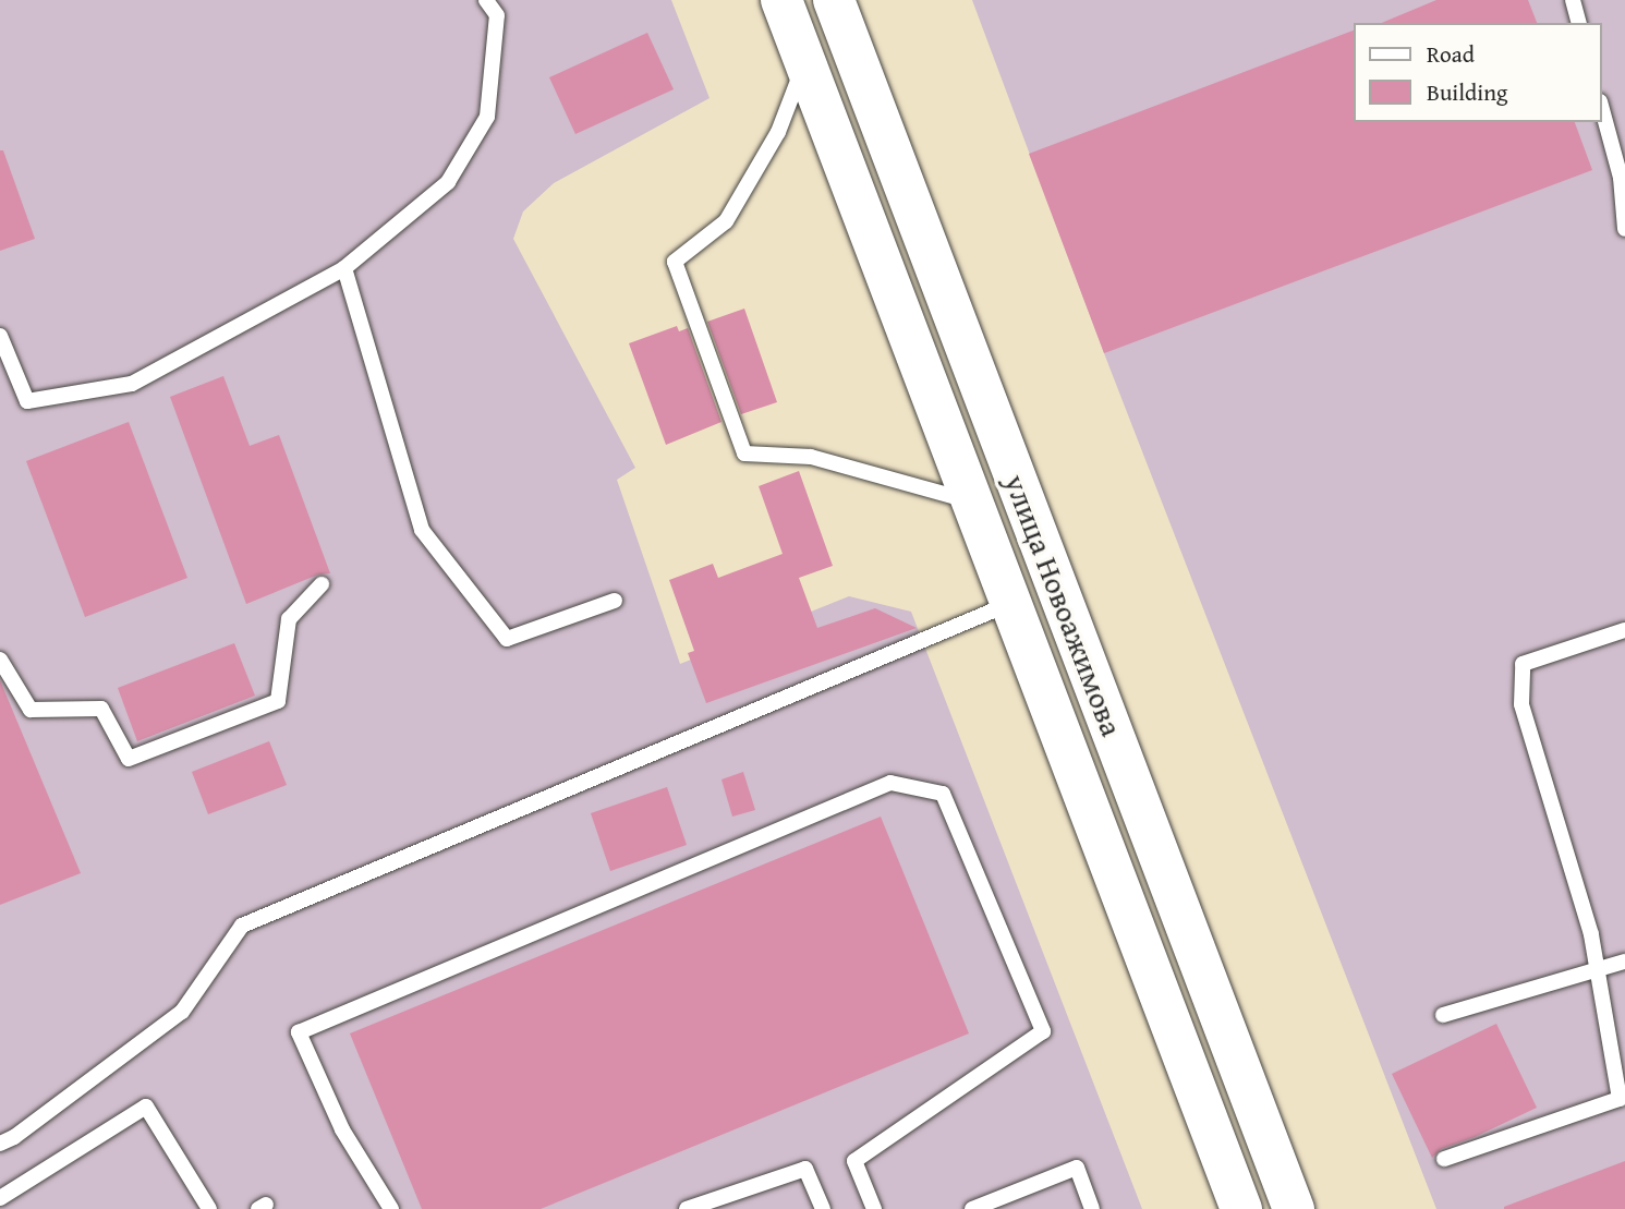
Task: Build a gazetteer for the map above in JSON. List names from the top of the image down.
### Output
{
  "streets": {
    "main road": ["улица Новоажимова"]
  },
  "legend": ["Road", "Building"]
}
